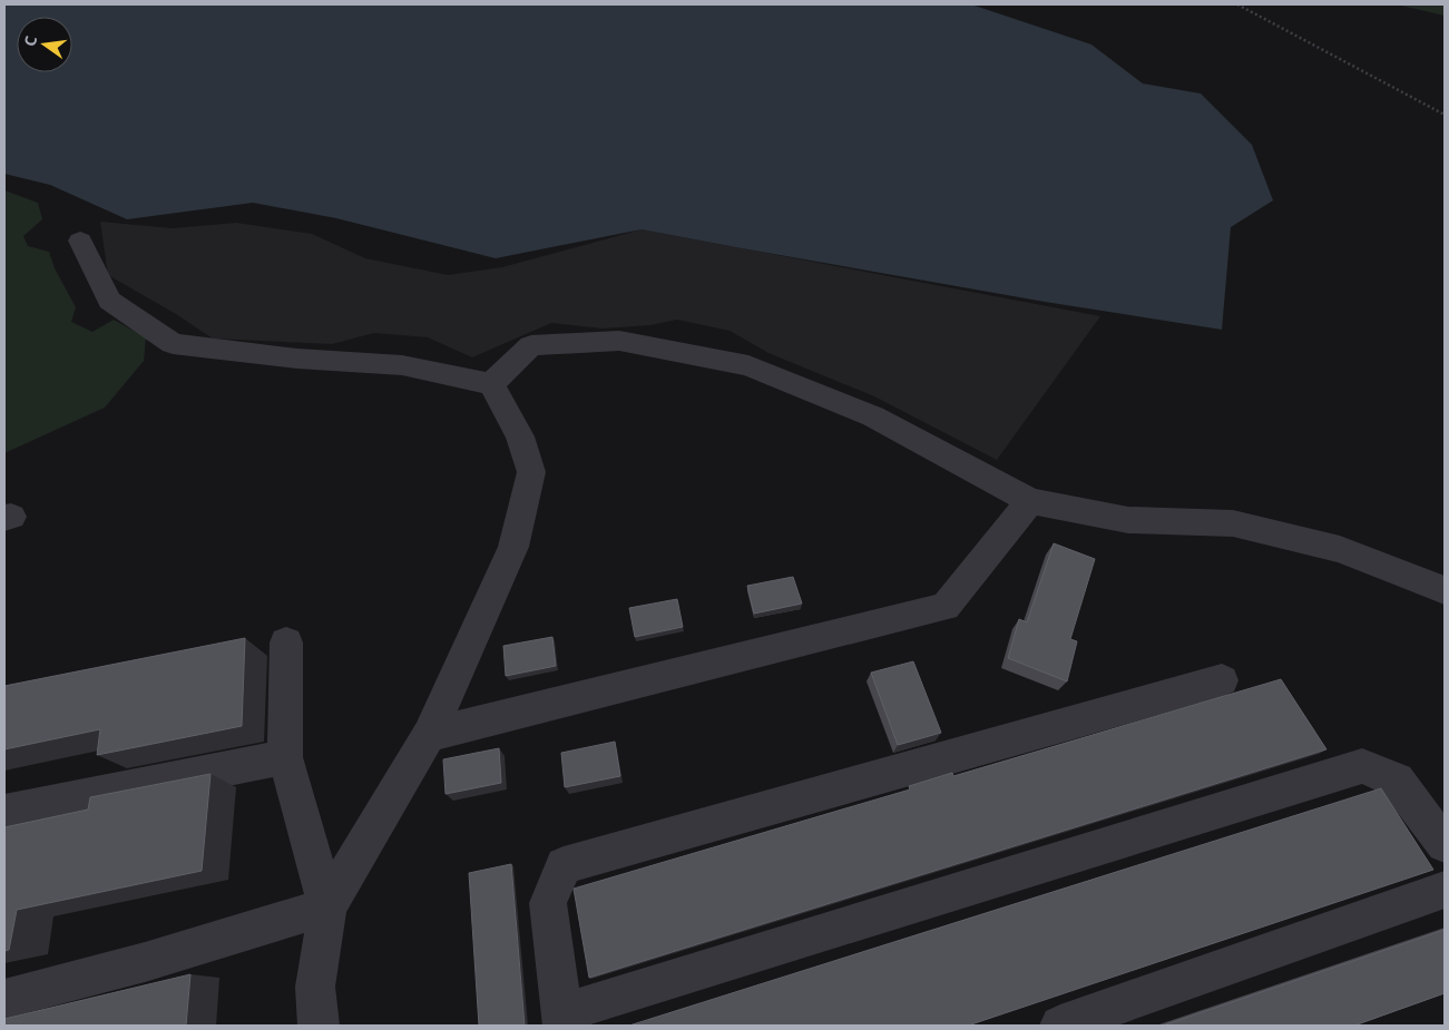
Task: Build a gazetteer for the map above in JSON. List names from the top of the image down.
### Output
{
  "north": "left"
}
